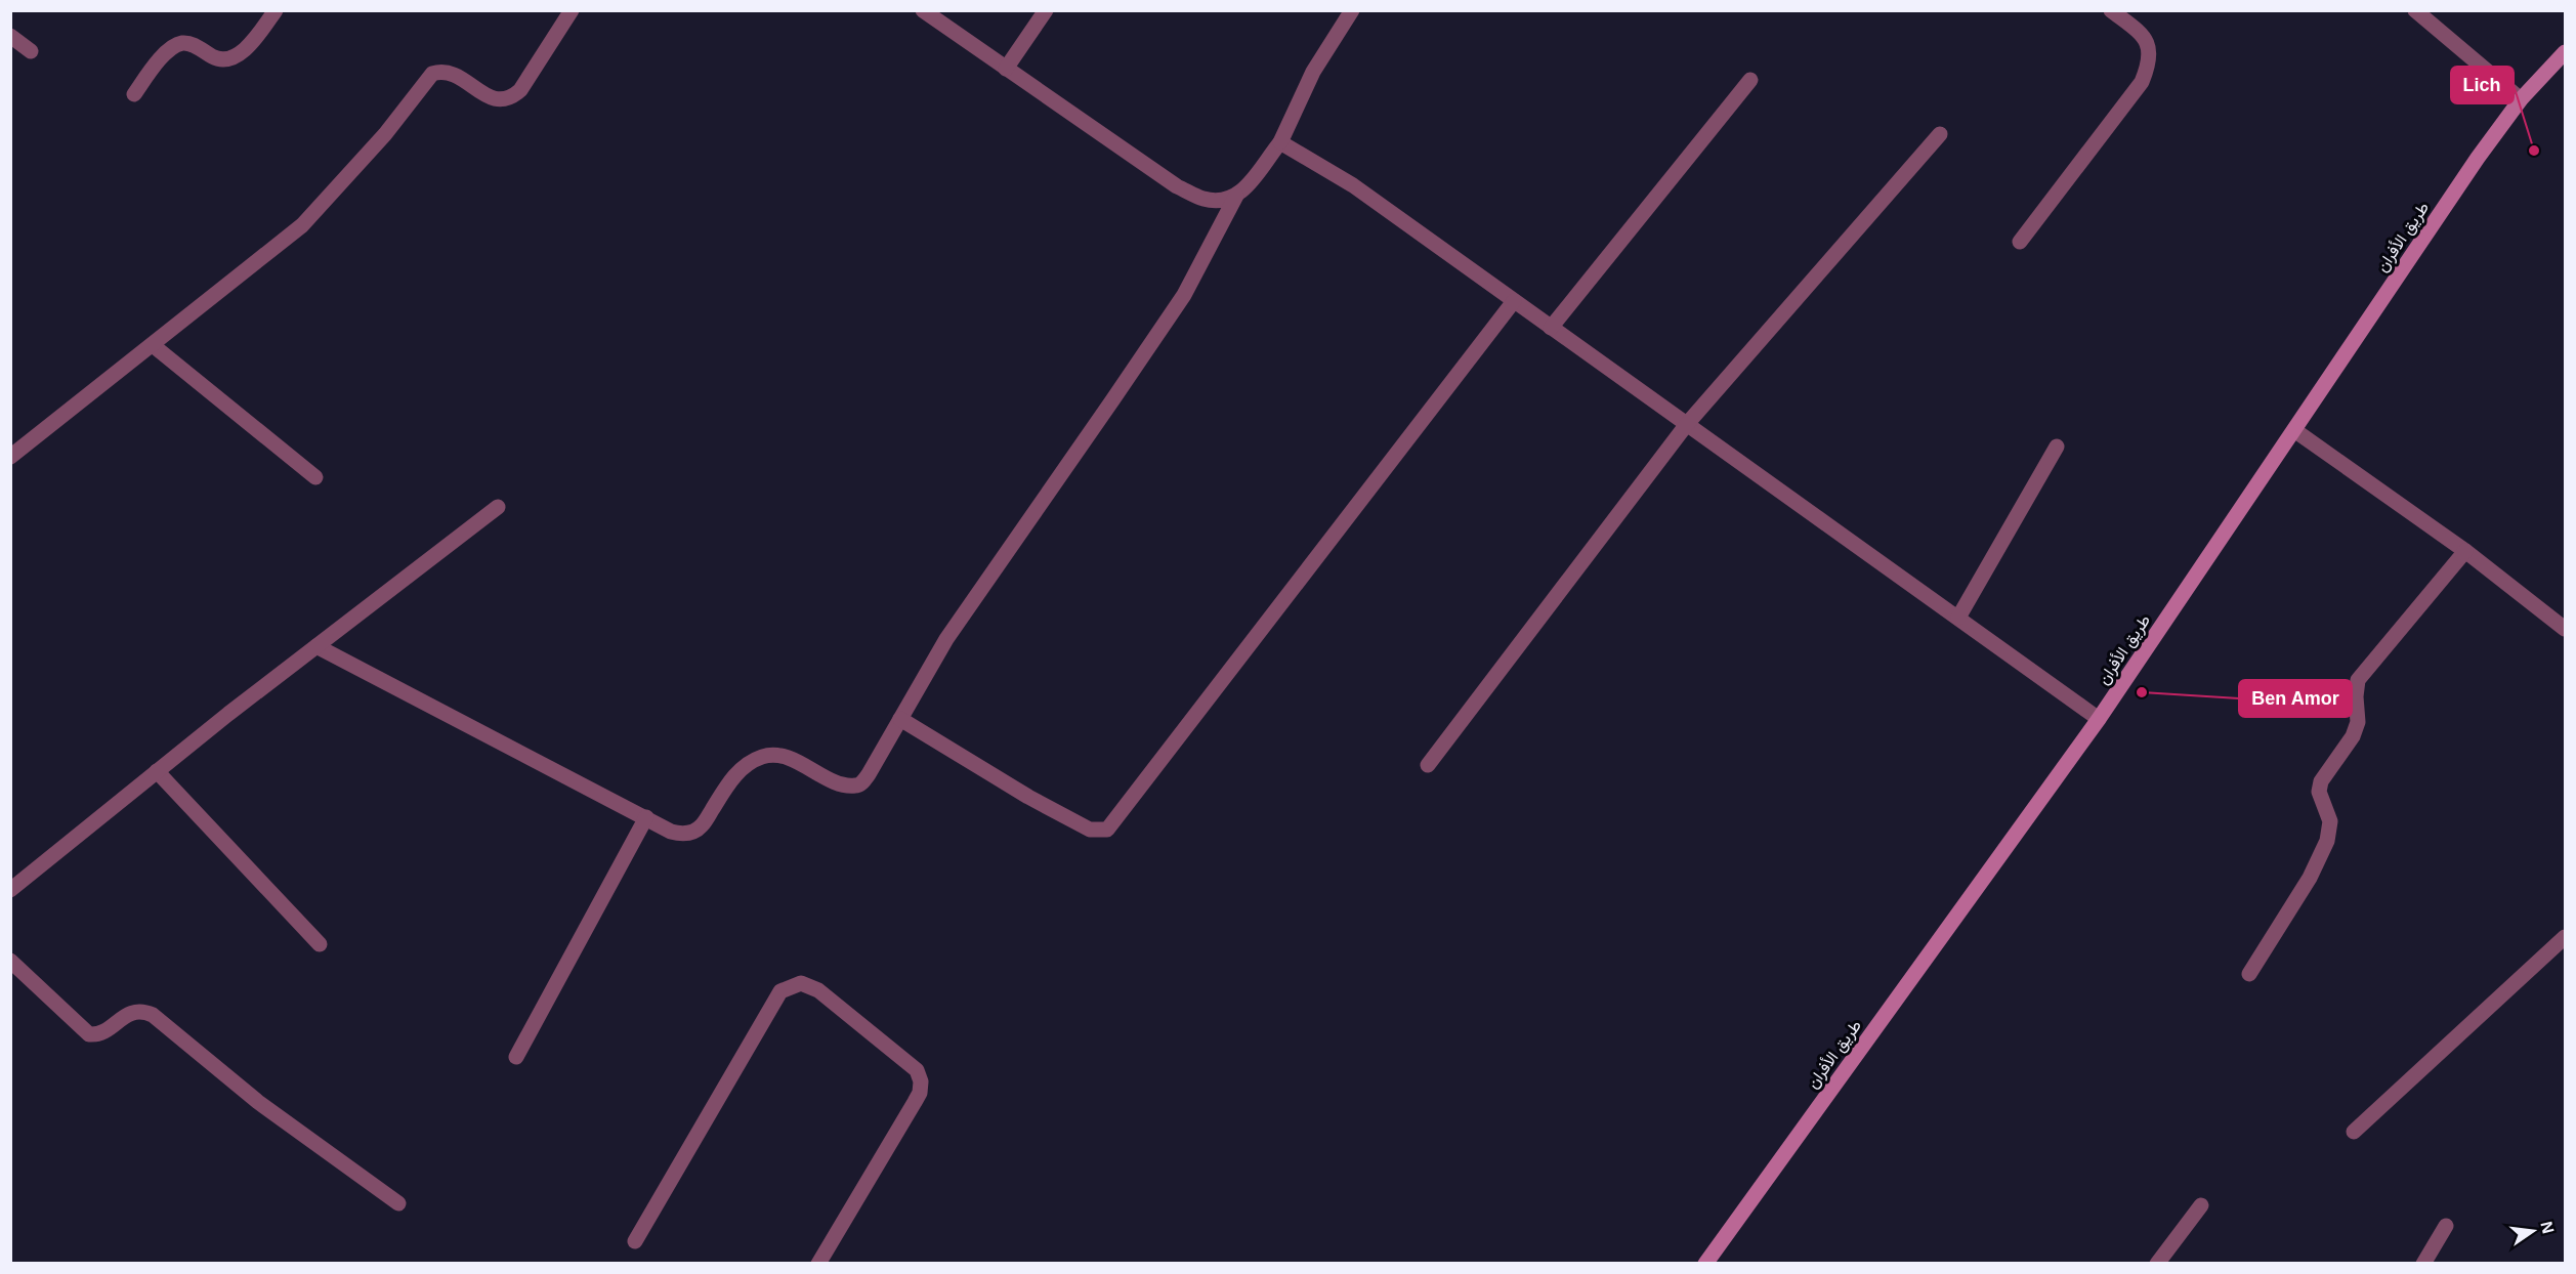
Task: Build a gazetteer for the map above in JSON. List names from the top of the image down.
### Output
{
  "streets": {
    "main road": ["طريق الأفران"]
  },
  "places": ["Lich", "Ben Amor"],
  "north": "right"
}
